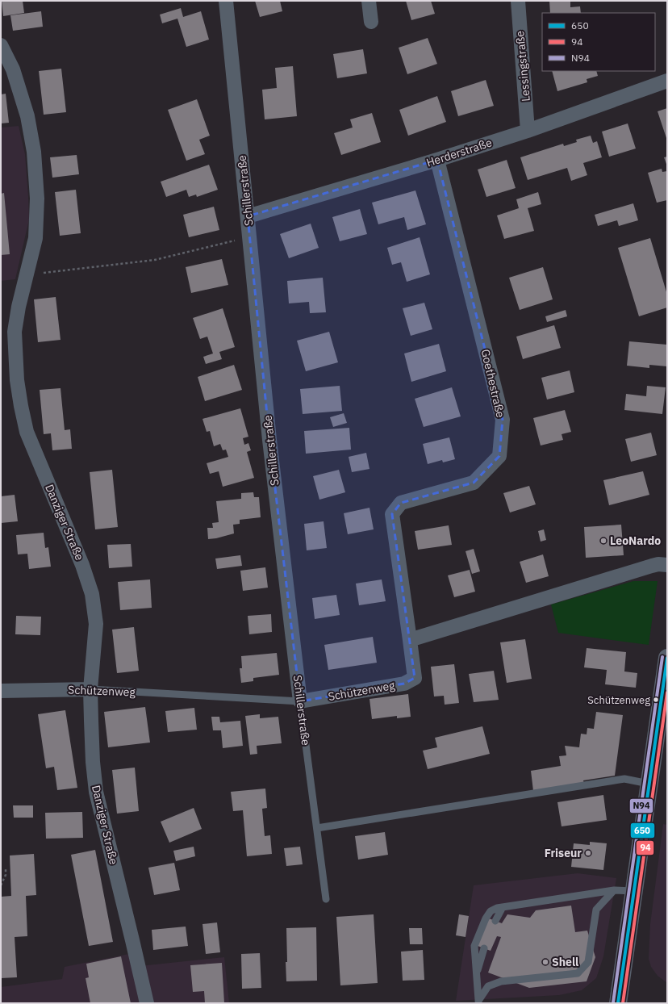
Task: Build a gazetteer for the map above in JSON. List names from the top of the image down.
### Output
{
  "streets": {
    "street": [
      "Lessingstraße",
      "Herderstraße",
      "Schillerstraße",
      "Goethestraße",
      "Danziger Straße",
      "Schützenweg"
    ]
  },
  "crossings": [
    ["Lessingstraße", "Herderstraße"],
    ["Herderstraße", "Schillerstraße"],
    ["Herderstraße", "Goethestraße"],
    ["Schillerstraße", "Schützenweg"],
    ["Goethestraße", "Schützenweg"],
    ["Danziger Straße", "Schützenweg"]
  ],
  "places": [
    "LeoNardo",
    "Schützenweg",
    "Friseur",
    "Shell"
  ],
  "lines": ["transit line N94", "transit line 650", "transit line 94"],
  "legend": ["650", "94", "N94"]
}
